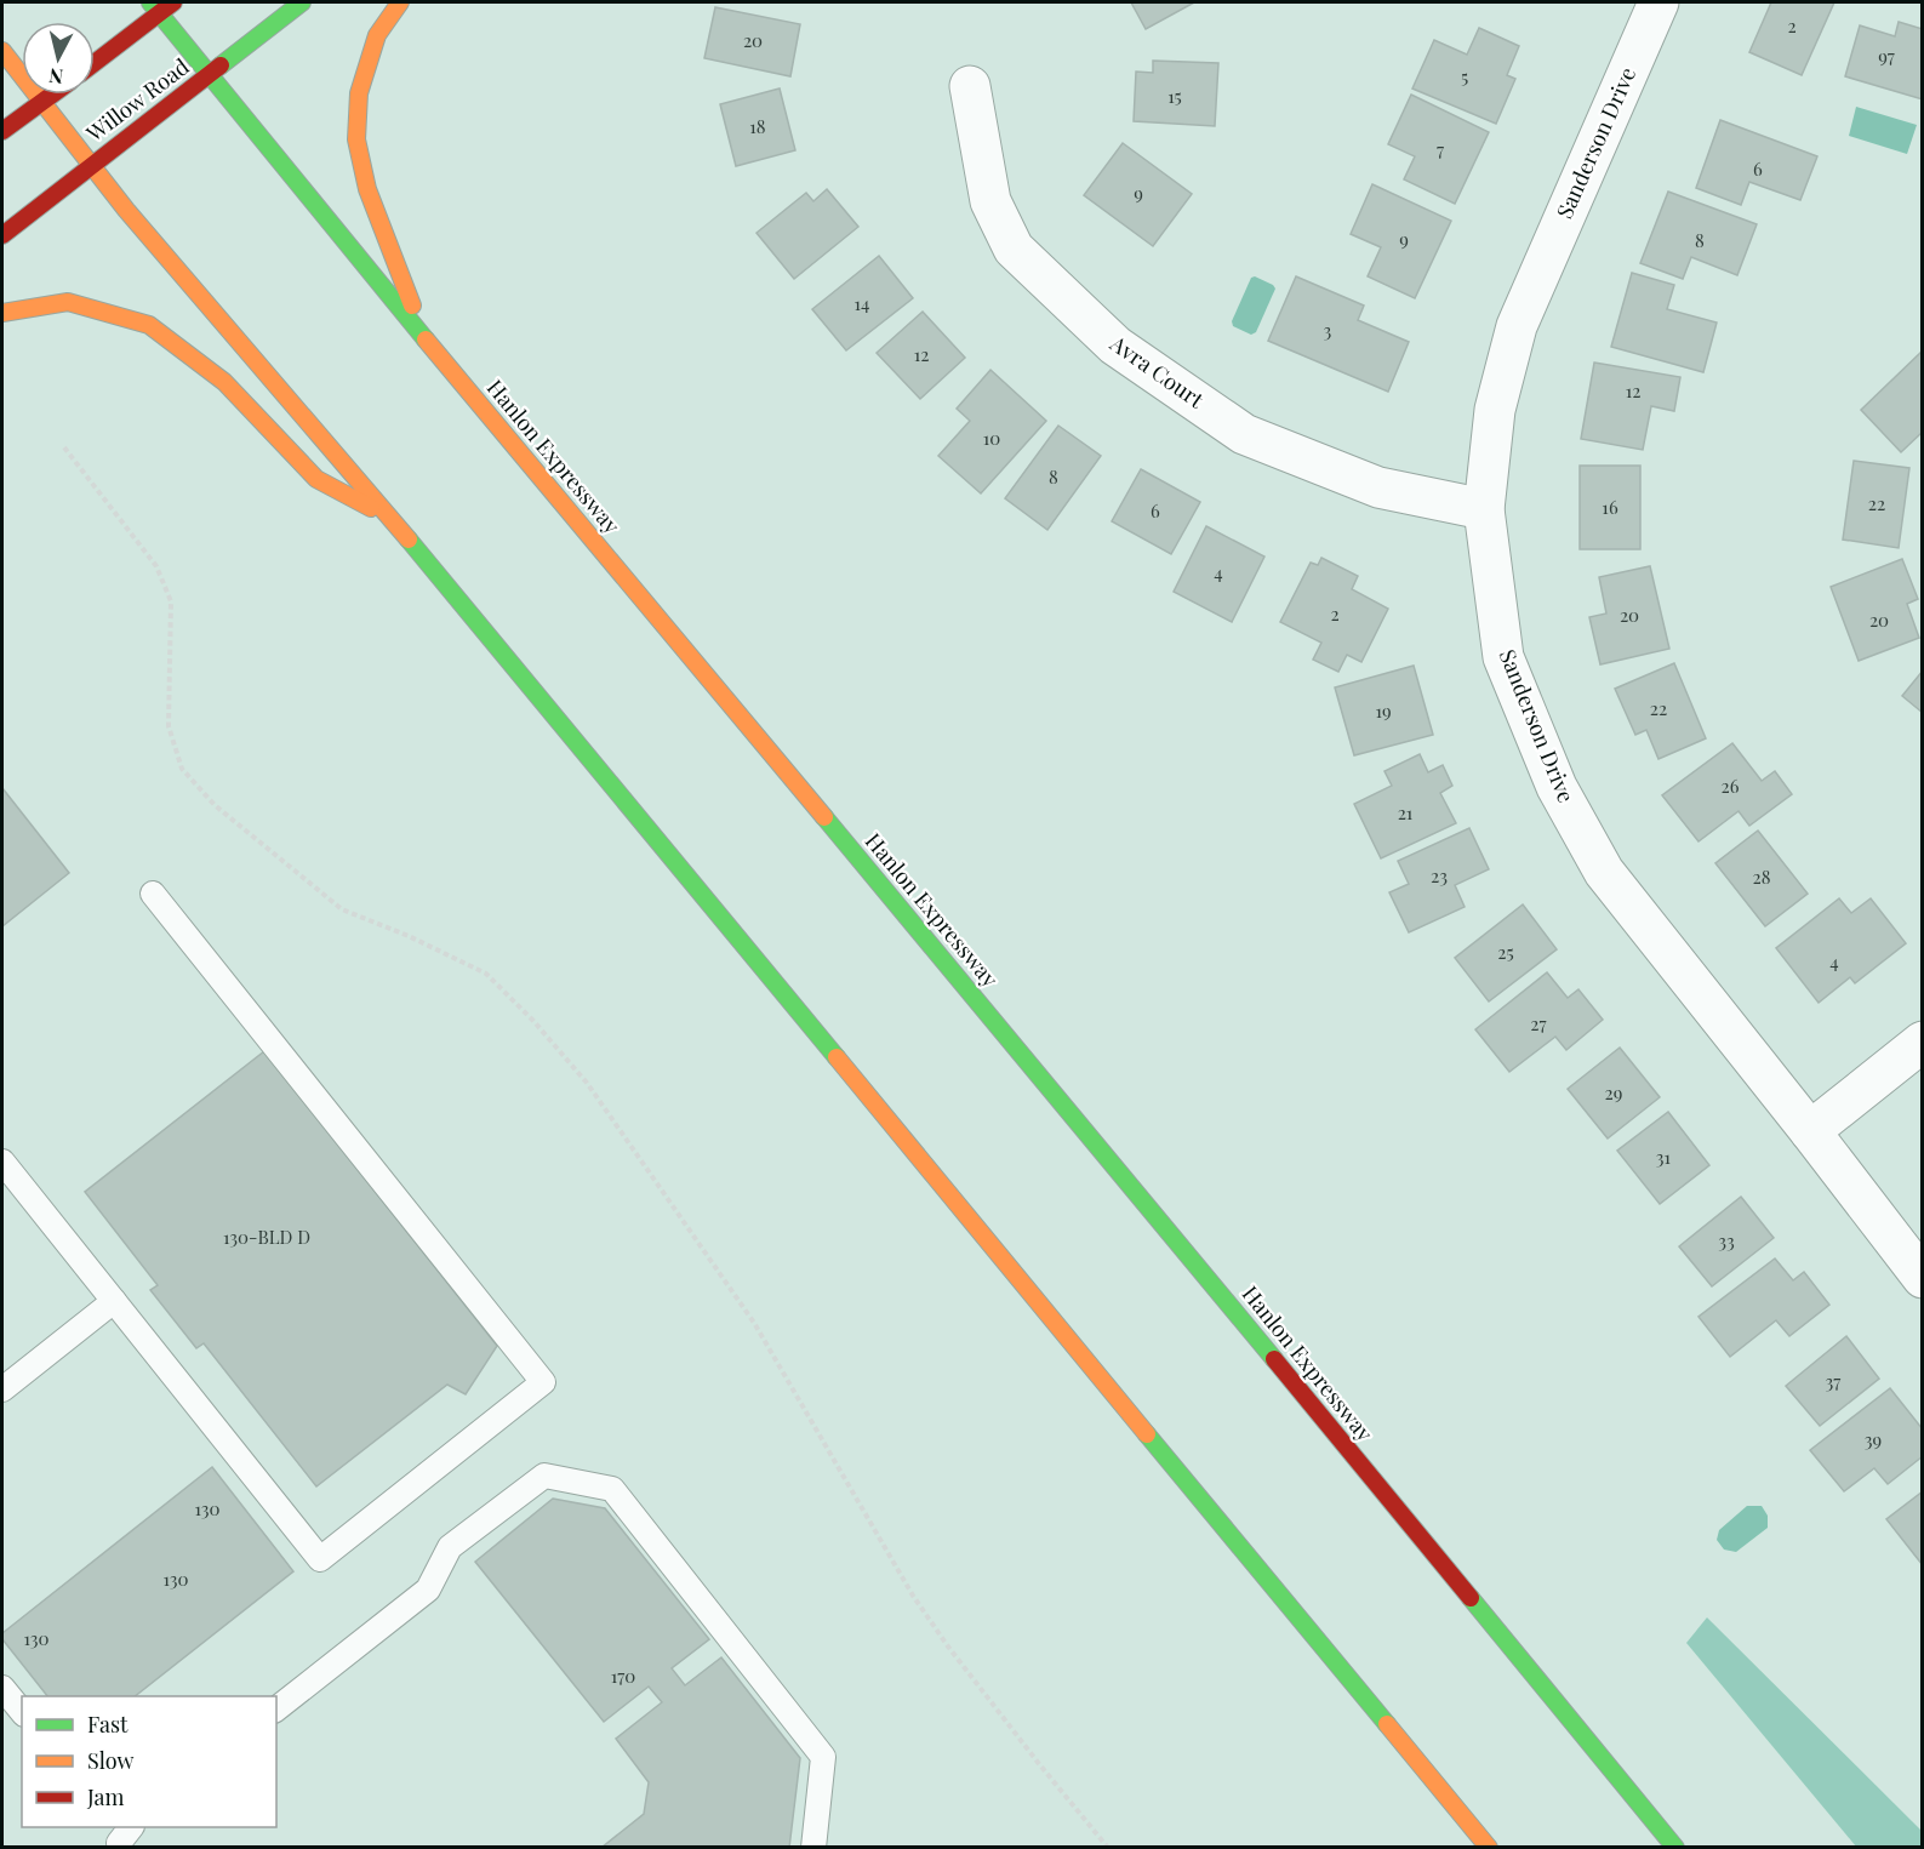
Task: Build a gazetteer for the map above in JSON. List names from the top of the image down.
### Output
{
  "streets": {
    "main road": ["Willow Road", "Hanlon Expressway"],
    "street": ["Sanderson Drive", "Avra Court"]
  },
  "crossings": [
    ["Willow Road", "Hanlon Expressway"],
    ["Sanderson Drive", "Avra Court"]
  ],
  "house_numbers": [
    "2",
    "20",
    "97",
    "5",
    "15",
    "18",
    "7",
    "6",
    "9",
    "9",
    "8",
    "14",
    "3",
    "12",
    "12",
    "10",
    "8",
    "22",
    "16",
    "6",
    "4",
    "2",
    "20",
    "20",
    "22",
    "19",
    "26",
    "21",
    "23",
    "28",
    "25",
    "4",
    "27",
    "29",
    "31",
    "130-BLD D",
    "33",
    "37",
    "39",
    "130",
    "130",
    "130",
    "170"
  ],
  "legend": ["Fast", "Slow", "Jam"],
  "north": "bottom"
}
